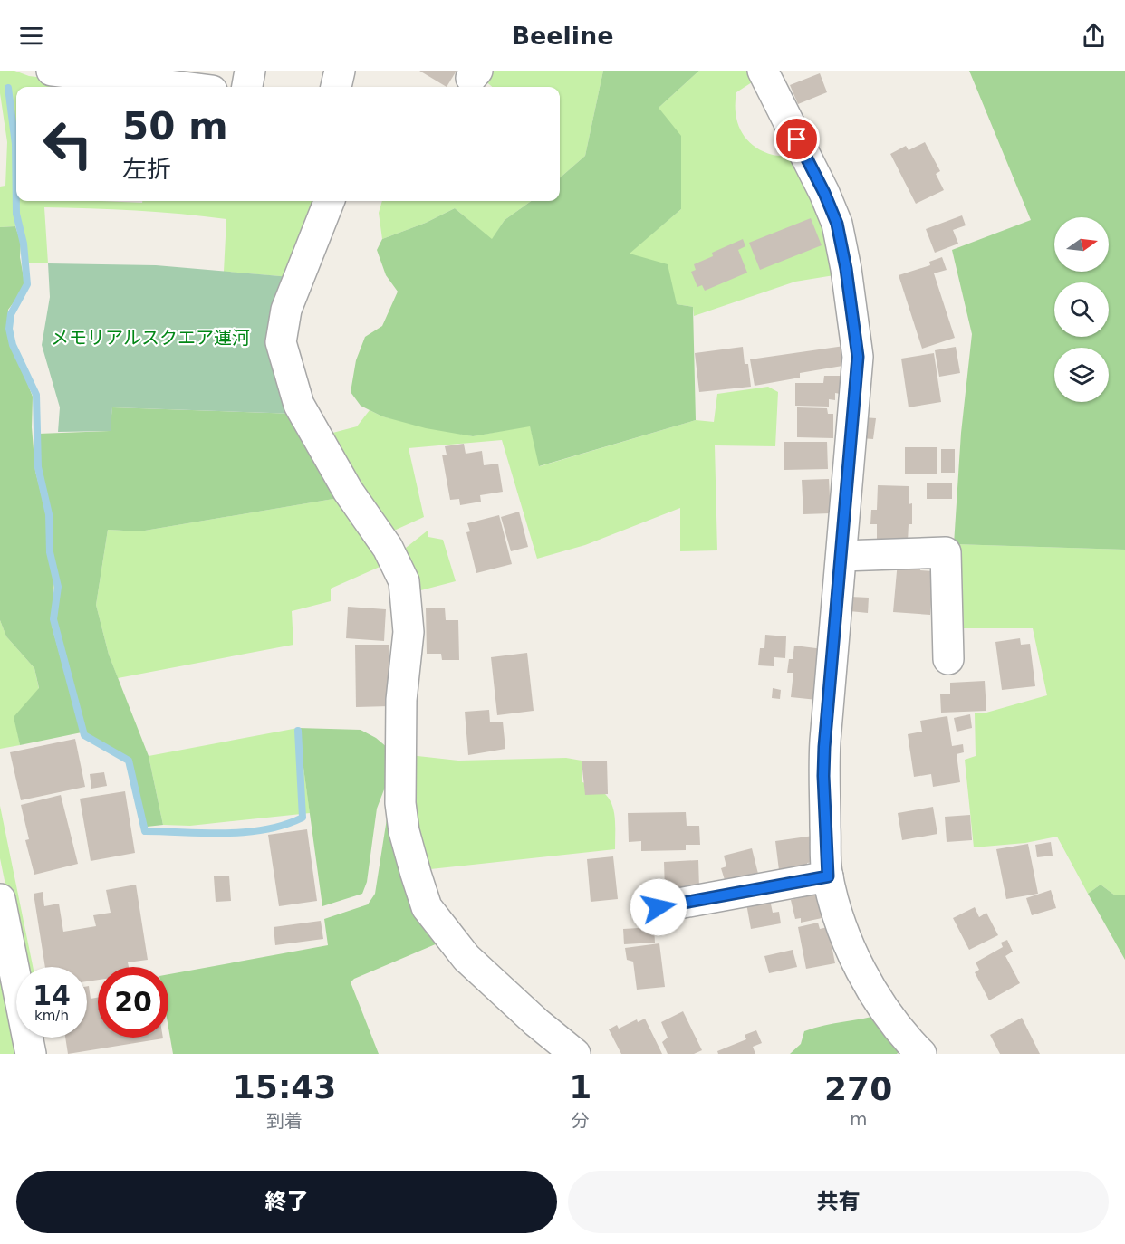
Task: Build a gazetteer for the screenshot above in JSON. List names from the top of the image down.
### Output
{
  "parks": ["メモリアルスクエア運河"],
  "north": "right",
  "page": {
    "header": "Beeline",
    "turn": ["50 m", "左折"],
    "speed": "14 km/h",
    "limit": "20",
    "eta": [
      "15:43",
      "到着",
      "1",
      "分",
      "270",
      "m"
    ],
    "buttons": ["終了", "共有"]
  }
}
